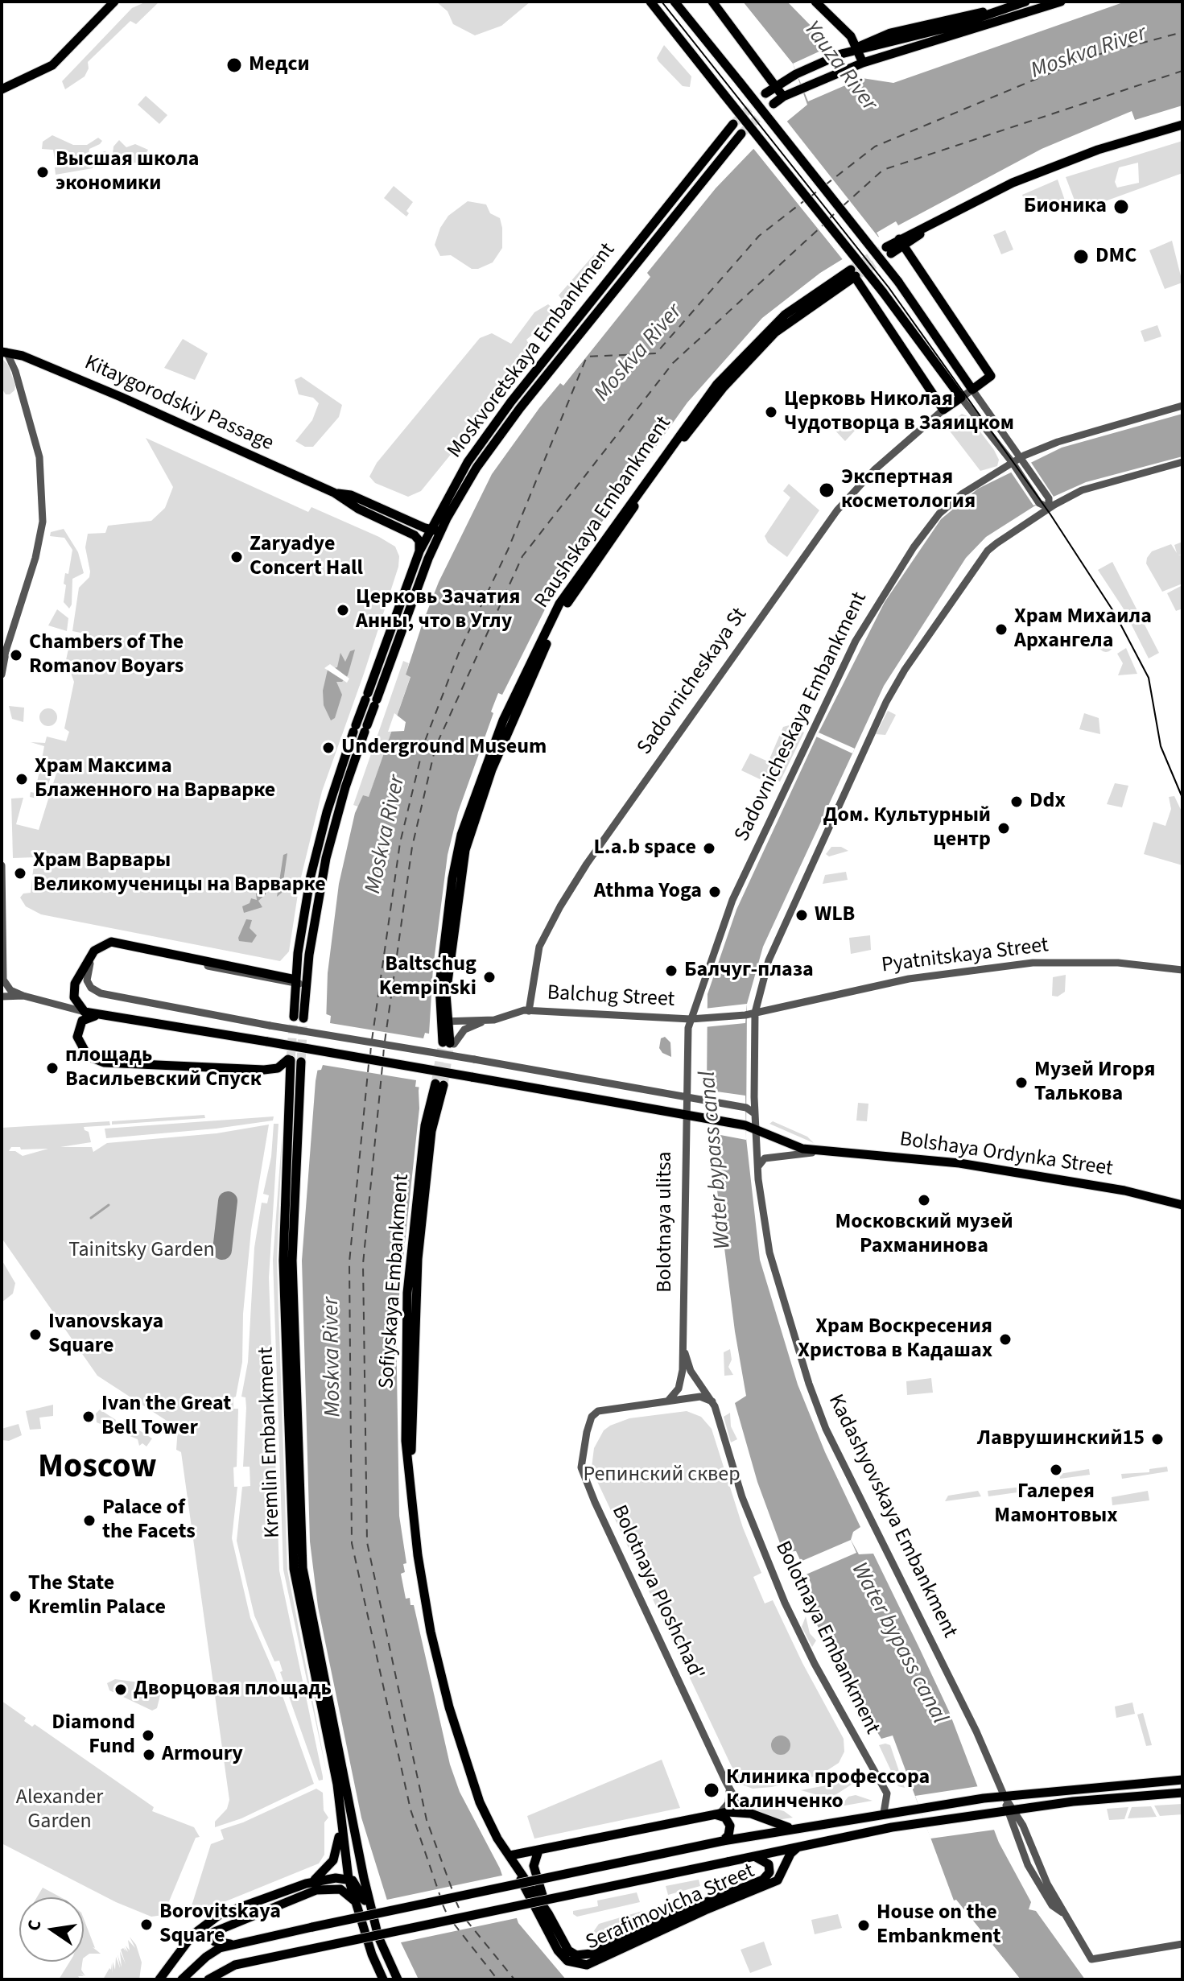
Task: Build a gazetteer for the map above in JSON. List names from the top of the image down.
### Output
{
  "streets": {
    "main road": [
      "Moskvoretskaya Embankment",
      "Kitaygorodskiy Passage",
      "Raushskaya Embankment",
      "Bolshaya Ordynka Street",
      "Sofiyskaya Embankment",
      "Kremlin Embankment",
      "Serafimovicha Street"
    ],
    "street": [
      "Sadovnicheskaya St",
      "Sadovnicheskaya Embankment",
      "Pyatnitskaya Street",
      "Balchug Street",
      "Bolotnaya ulitsa",
      "Kadashyovskaya Embankment",
      "Bolotnaya Ploshchad'",
      "Bolotnaya Embankment"
    ]
  },
  "crossings": [
    ["Raushskaya Embankment", "Sadovnicheskaya St"],
    ["Sadovnicheskaya St", "Balchug Street"],
    ["Sadovnicheskaya Embankment", "Balchug Street"],
    ["Sadovnicheskaya Embankment", "Bolotnaya ulitsa"],
    ["Pyatnitskaya Street", "Balchug Street"],
    ["Pyatnitskaya Street", "Kadashyovskaya Embankment"],
    ["Bolshaya Ordynka Street", "Bolotnaya ulitsa"],
    ["Bolshaya Ordynka Street", "Kadashyovskaya Embankment"],
    ["Bolotnaya ulitsa", "Bolotnaya Ploshchad'"],
    ["Bolotnaya ulitsa", "Bolotnaya Embankment"],
    ["Sofiyskaya Embankment", "Serafimovicha Street"],
    ["Bolotnaya Ploshchad'", "Bolotnaya Embankment"]
  ],
  "districts": ["Moscow"],
  "water": ["Moskva River", "Yauza River", "Water bypass canal"],
  "parks": ["Tainitsky Garden", "Репинский сквер", "Alexander Garden"],
  "places": [
    "Медси",
    "Высшая школа экономики",
    "Бионика",
    "DMC",
    "Церковь Николая Чудотворца в Заяицком",
    "Экспертная косметология",
    "Zaryadye Concert Hall",
    "Церковь Зачатия Анны, что в Углу",
    "Храм Михаила Архангела",
    "Chambers of The Romanov Boyars",
    "Underground Museum",
    "Храм Максима Блаженного на Варварке",
    "Ddx",
    "Дом. Культурный центр",
    "L.a.b space",
    "Храм Варвары Великомученицы на Варварке",
    "Athma Yoga",
    "WLB",
    "Балчуг-плаза",
    "Baltschug Kempinski",
    "площадь Васильевский Спуск",
    "Музей Игоря Талькова",
    "Московский музей Рахманинова",
    "Ivanovskaya Square",
    "Храм Воскресения Христова в Кадашах",
    "Ivan the Great Bell Tower",
    "Лаврушинский15",
    "Галерея Мамонтовых",
    "Palace of the Facets",
    "The State Kremlin Palace",
    "Дворцовая площадь",
    "Diamond Fund",
    "Armoury",
    "Клиника профессора Калинченко",
    "Borovitskaya Square",
    "House on the Embankment"
  ],
  "north": "left"
}
